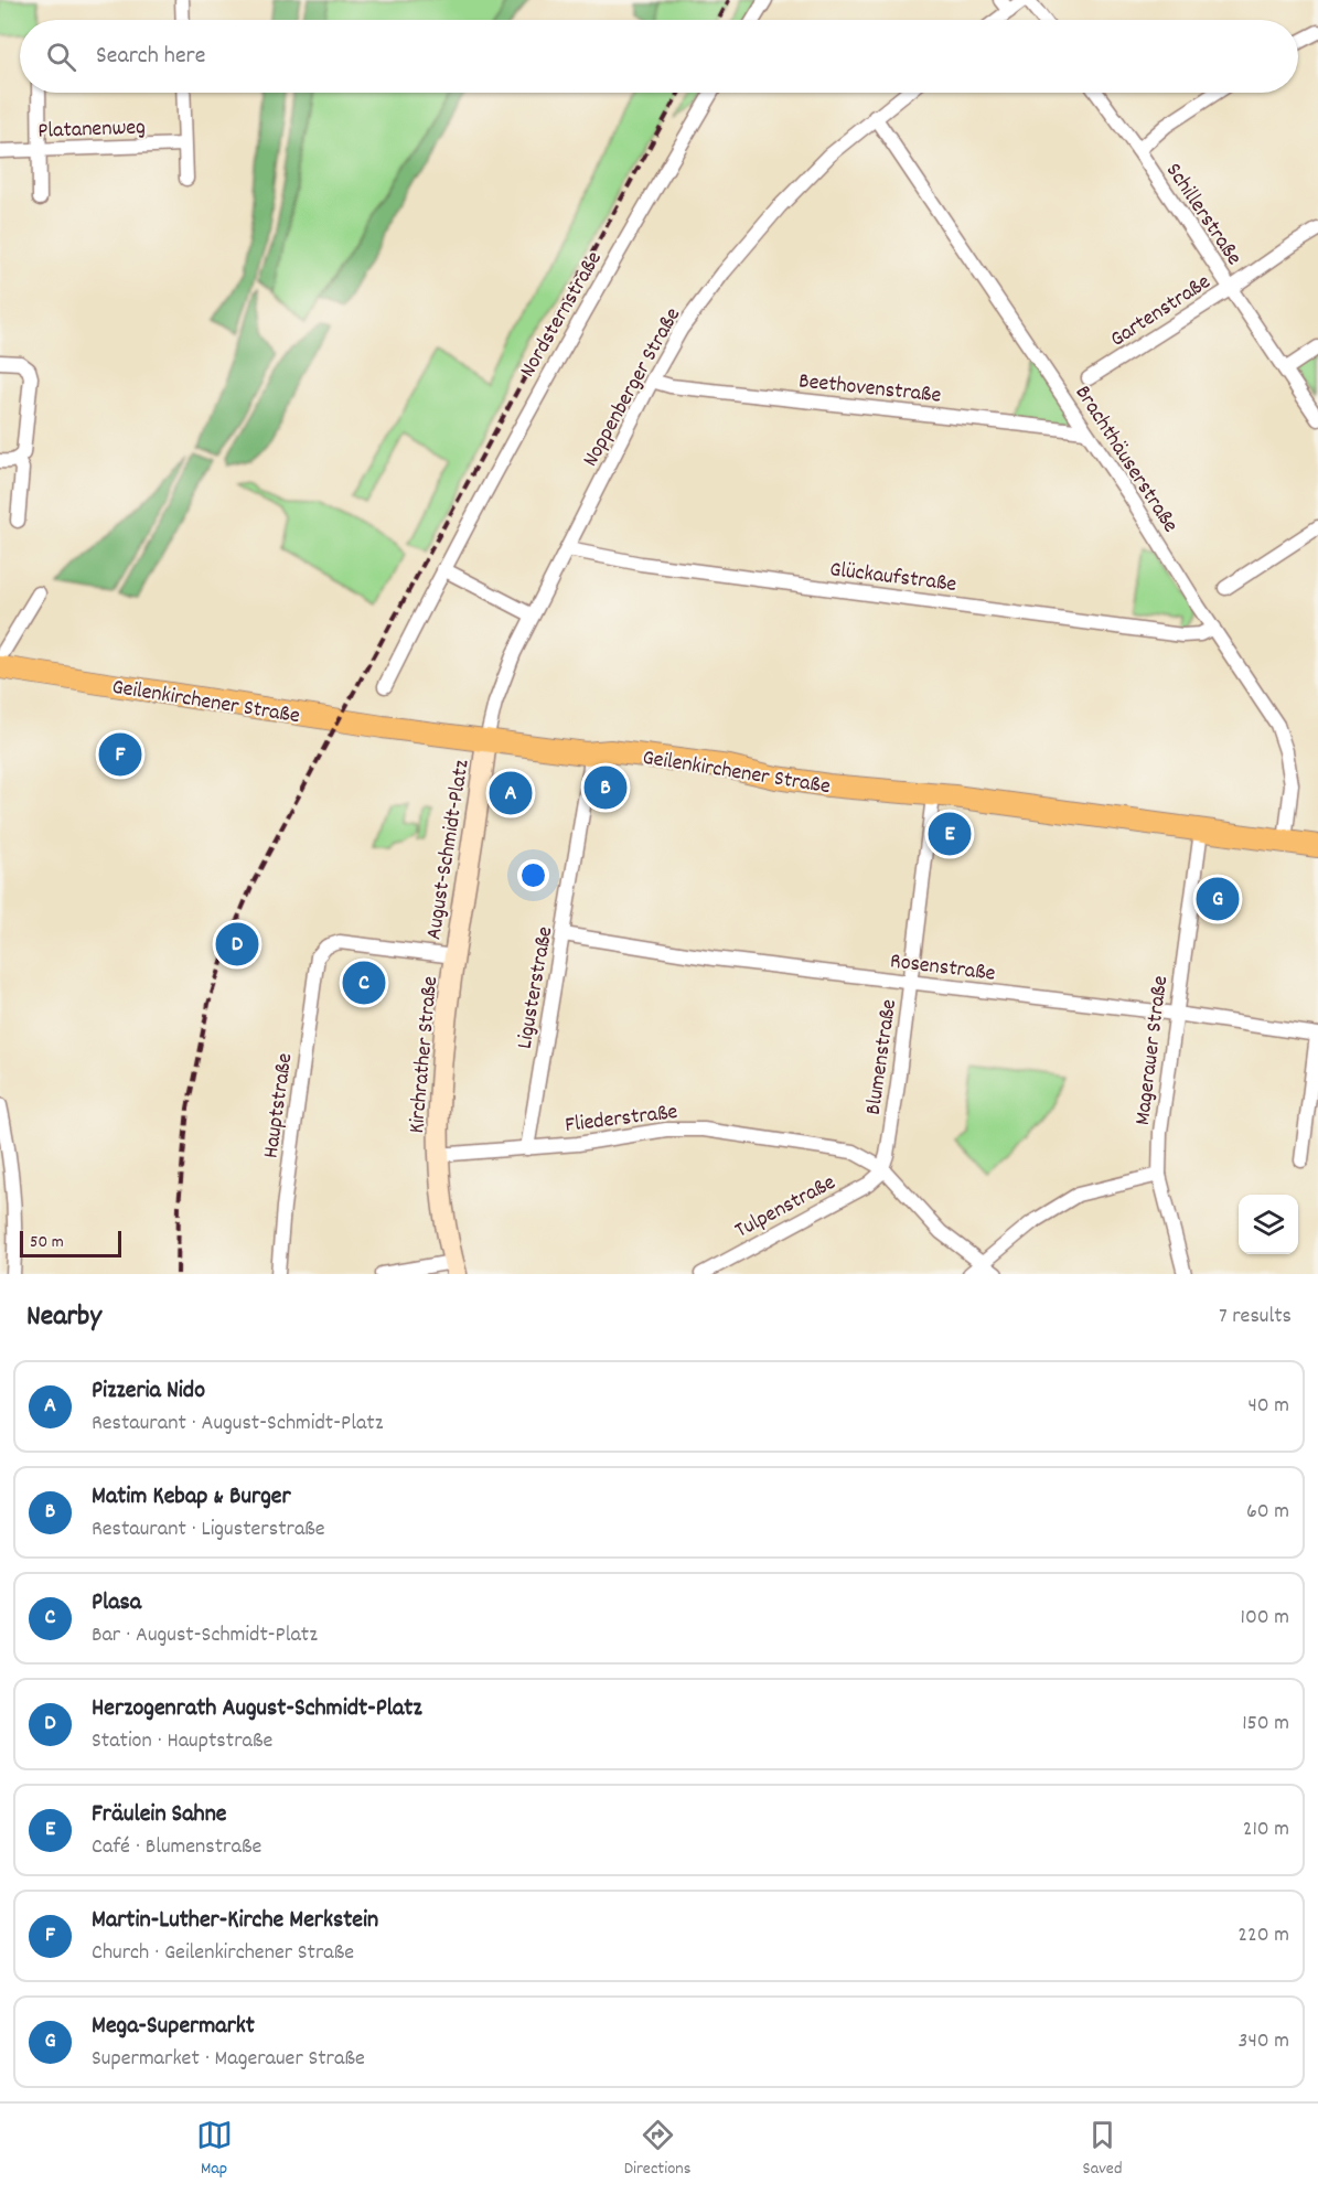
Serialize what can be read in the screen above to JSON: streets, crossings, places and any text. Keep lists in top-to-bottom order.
{
  "streets": {
    "main road": ["Geilenkirchener Straße", "August-Schmidt-Platz", "Kirchrather Straße"],
    "street": [
      "Platanenweg",
      "Schillerstraße",
      "Gartenstraße",
      "Nordsternstraße",
      "Noppenberger Straße",
      "Beethovenstraße",
      "Brachthäuserstraße",
      "Glückaufstraße",
      "Rosenstraße",
      "Ligusterstraße",
      "Magerauer Straße",
      "Blumenstraße",
      "Hauptstraße",
      "Fliederstraße",
      "Tulpenstraße"
    ]
  },
  "crossings": [
    ["Schillerstraße", "Gartenstraße"],
    ["Noppenberger Straße", "Beethovenstraße"],
    ["Noppenberger Straße", "Brachthäuserstraße"],
    ["Noppenberger Straße", "Glückaufstraße"],
    ["Noppenberger Straße", "Geilenkirchener Straße"],
    ["Noppenberger Straße", "August-Schmidt-Platz"],
    ["Beethovenstraße", "Brachthäuserstraße"],
    ["Brachthäuserstraße", "Glückaufstraße"],
    ["Brachthäuserstraße", "Geilenkirchener Straße"],
    ["Geilenkirchener Straße", "August-Schmidt-Platz"],
    ["Geilenkirchener Straße", "Ligusterstraße"],
    ["Geilenkirchener Straße", "Magerauer Straße"],
    ["Geilenkirchener Straße", "Blumenstraße"],
    ["August-Schmidt-Platz", "Kirchrather Straße"],
    ["August-Schmidt-Platz", "Hauptstraße"],
    ["Rosenstraße", "Ligusterstraße"],
    ["Rosenstraße", "Magerauer Straße"],
    ["Rosenstraße", "Blumenstraße"],
    ["Ligusterstraße", "Fliederstraße"],
    ["Kirchrather Straße", "Fliederstraße"],
    ["Blumenstraße", "Fliederstraße"],
    ["Blumenstraße", "Tulpenstraße"],
    ["Fliederstraße", "Tulpenstraße"]
  ],
  "scale_bar": "50 m",
  "page": {
    "search": "Search here",
    "pins": [
      "F",
      "B",
      "A",
      "E",
      "G",
      "D",
      "C"
    ],
    "scale": "50 m",
    "heading": ["Nearby", "7 results"],
    "list": [
      {
        "mark": "A",
        "name": "Pizzeria Nido",
        "note": "Restaurant · August-Schmidt-Platz",
        "value": "40 m"
      },
      {
        "mark": "B",
        "name": "Matim Kebap & Burger",
        "note": "Restaurant · Ligusterstraße",
        "value": "60 m"
      },
      {
        "mark": "C",
        "name": "Plasa",
        "note": "Bar · August-Schmidt-Platz",
        "value": "100 m"
      },
      {
        "mark": "D",
        "name": "Herzogenrath August-Schmidt-Platz",
        "note": "Station · Hauptstraße",
        "value": "150 m"
      },
      {
        "mark": "E",
        "name": "Fräulein Sahne",
        "note": "Café · Blumenstraße",
        "value": "210 m"
      },
      {
        "mark": "F",
        "name": "Martin-Luther-Kirche Merkstein",
        "note": "Church · Geilenkirchener Straße",
        "value": "220 m"
      },
      {
        "mark": "G",
        "name": "Mega-Supermarkt",
        "note": "Supermarket · Magerauer Straße",
        "value": "340 m"
      }
    ],
    "nav": ["Map", "Directions", "Saved"]
  }
}
